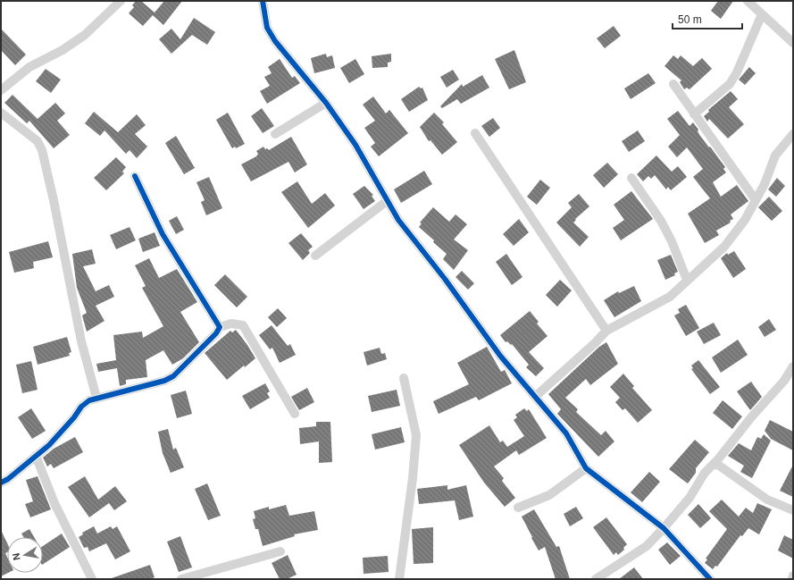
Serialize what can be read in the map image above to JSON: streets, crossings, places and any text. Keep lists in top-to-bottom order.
{
  "scale_bar": "50 m",
  "north": "left"
}
